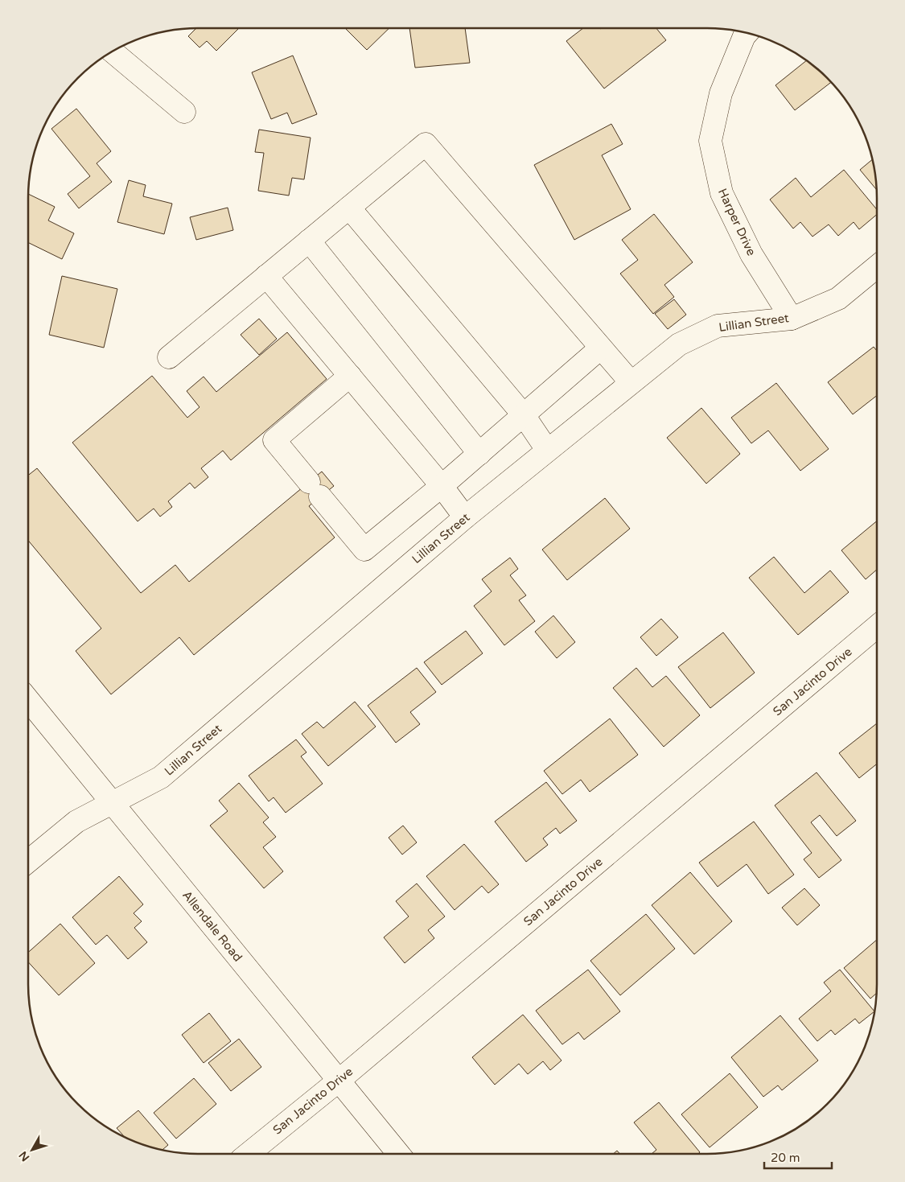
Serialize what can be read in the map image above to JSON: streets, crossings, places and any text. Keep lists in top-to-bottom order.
{
  "streets": {
    "street": [
      "Harper Drive",
      "Lillian Street",
      "San Jacinto Drive",
      "Allendale Road"
    ]
  },
  "crossings": [
    ["Harper Drive", "Lillian Street"],
    ["Lillian Street", "Allendale Road"],
    ["San Jacinto Drive", "Allendale Road"]
  ],
  "scale_bar": "20 m",
  "north": "bottom left"
}
